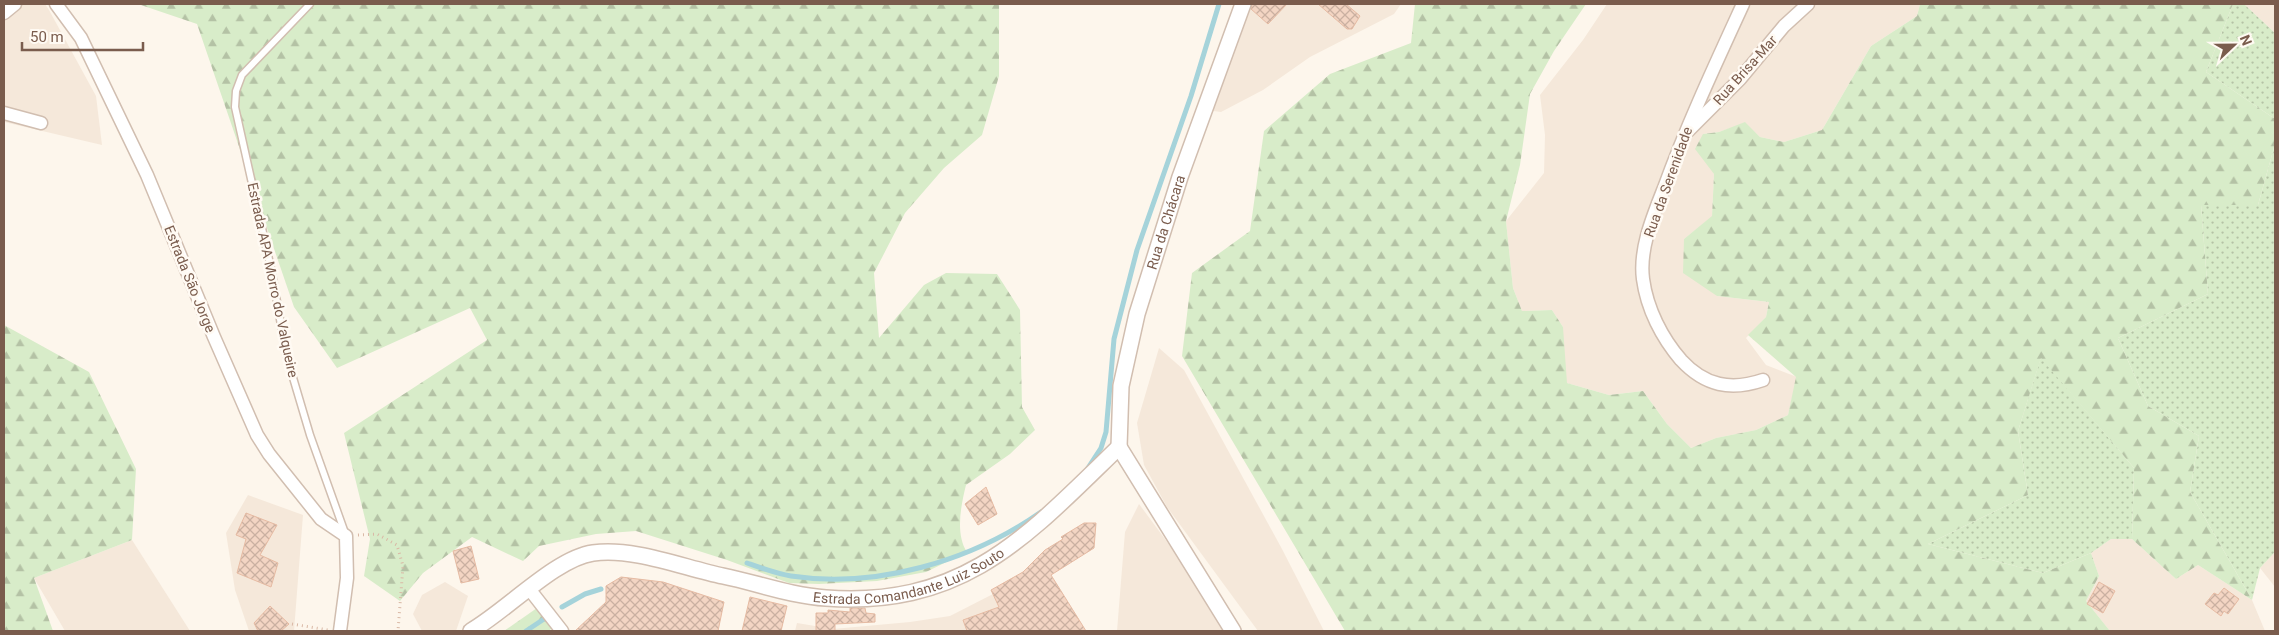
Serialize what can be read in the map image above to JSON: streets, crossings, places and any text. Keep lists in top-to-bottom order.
{
  "streets": {
    "street": [
      "Rua Brisa-Mar",
      "Rua da Serenidade",
      "Rua da Chácara",
      "Estrada São Jorge",
      "Estrada APA Morro do Valqueire",
      "Estrada Comandante Luiz Souto"
    ]
  },
  "crossings": [
    ["Rua Brisa-Mar", "Rua da Serenidade"],
    ["Rua da Chácara", "Estrada Comandante Luiz Souto"],
    ["Estrada São Jorge", "Estrada APA Morro do Valqueire"]
  ],
  "scale_bar": "50 m",
  "north": "right"
}
